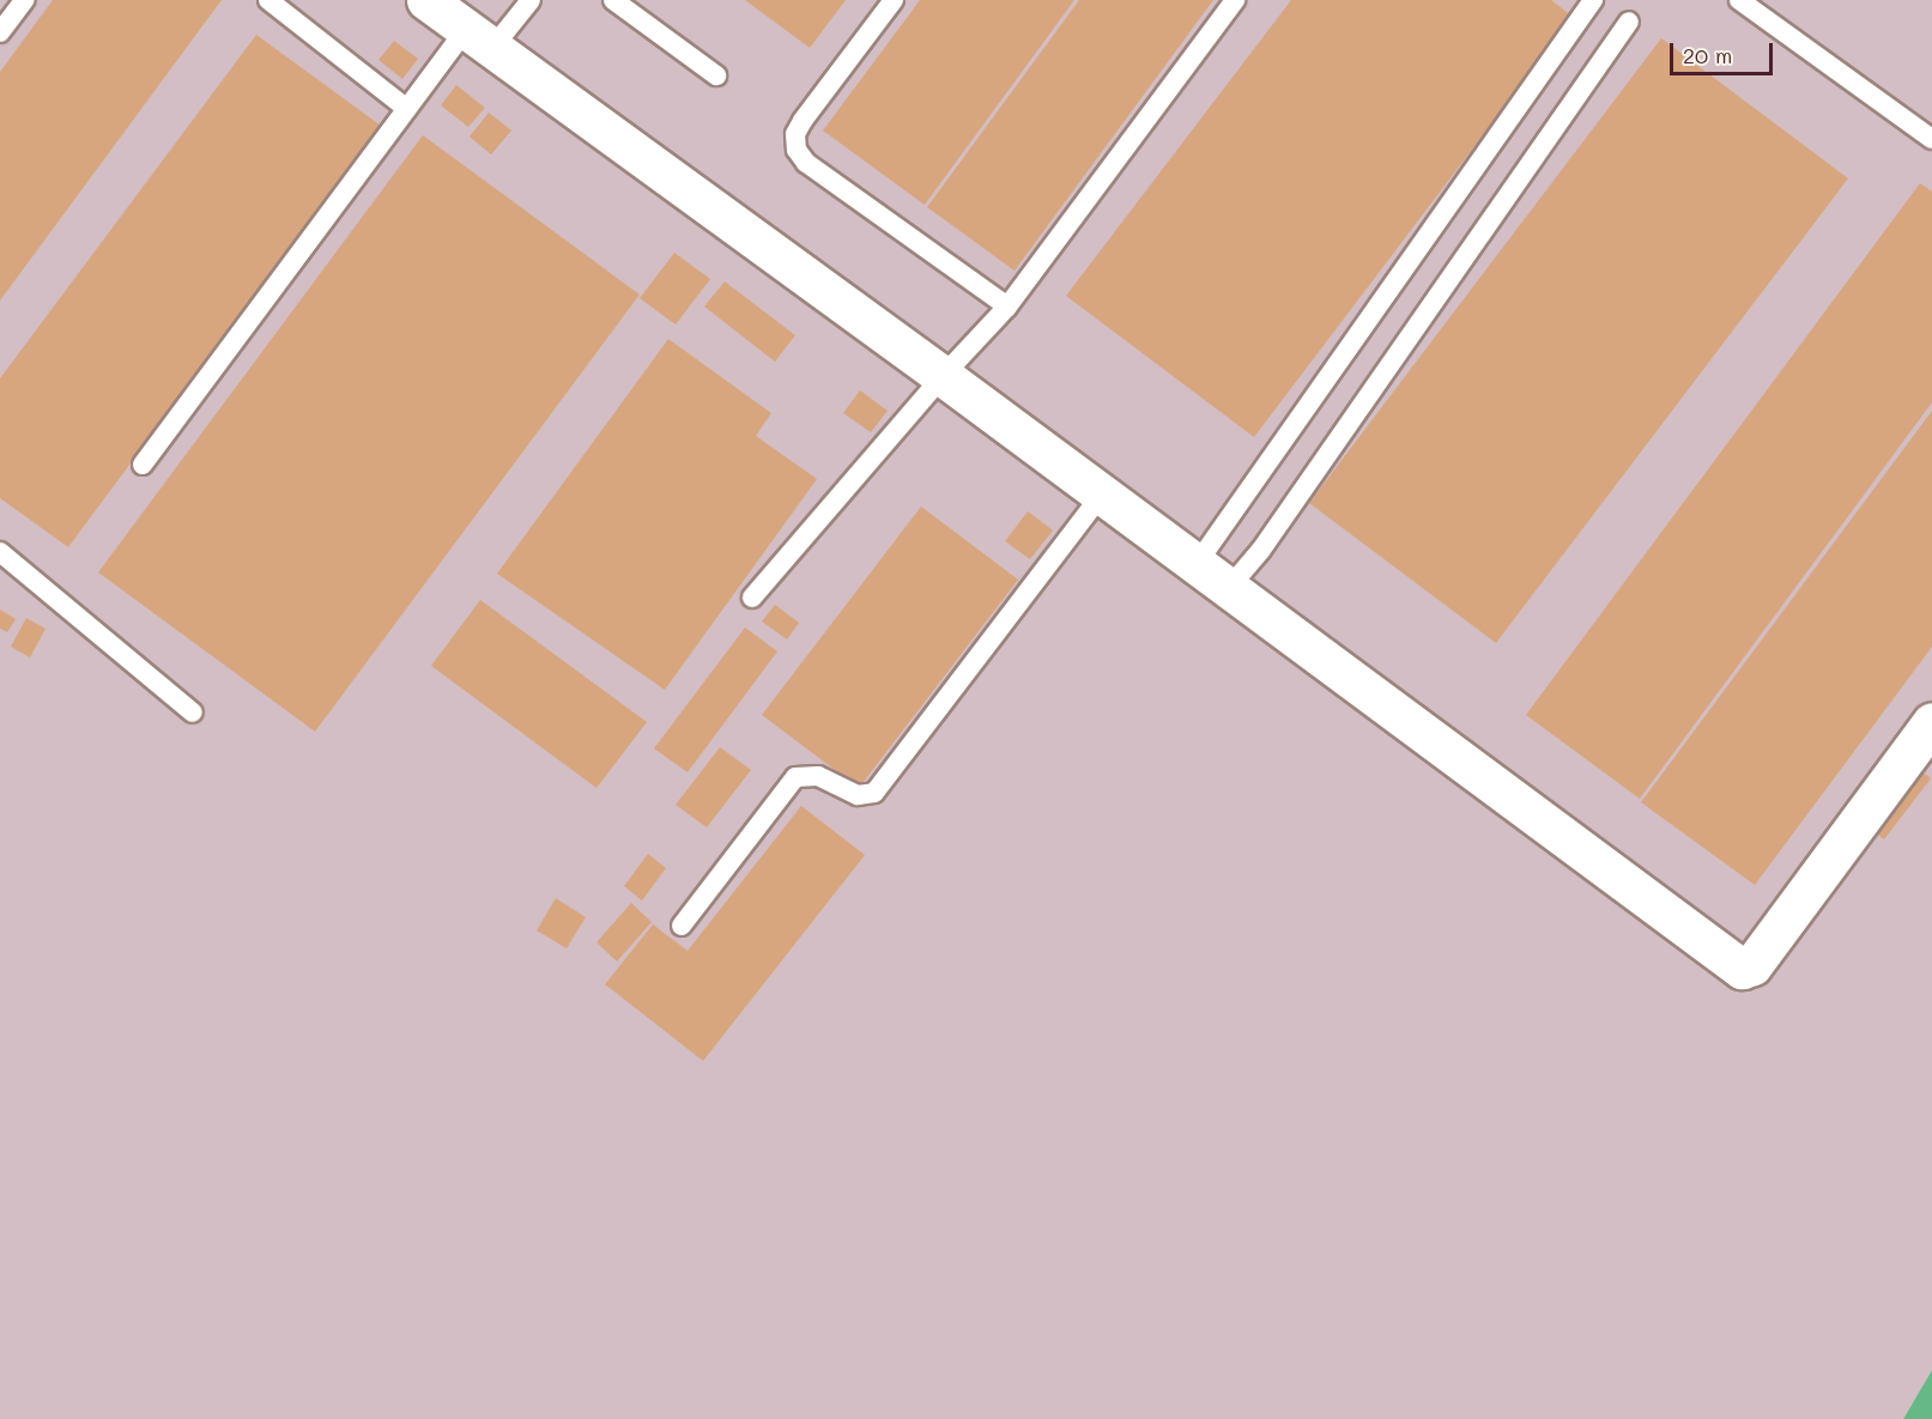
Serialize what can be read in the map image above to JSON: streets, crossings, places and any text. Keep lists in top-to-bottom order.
{
  "scale_bar": "20 m"
}
